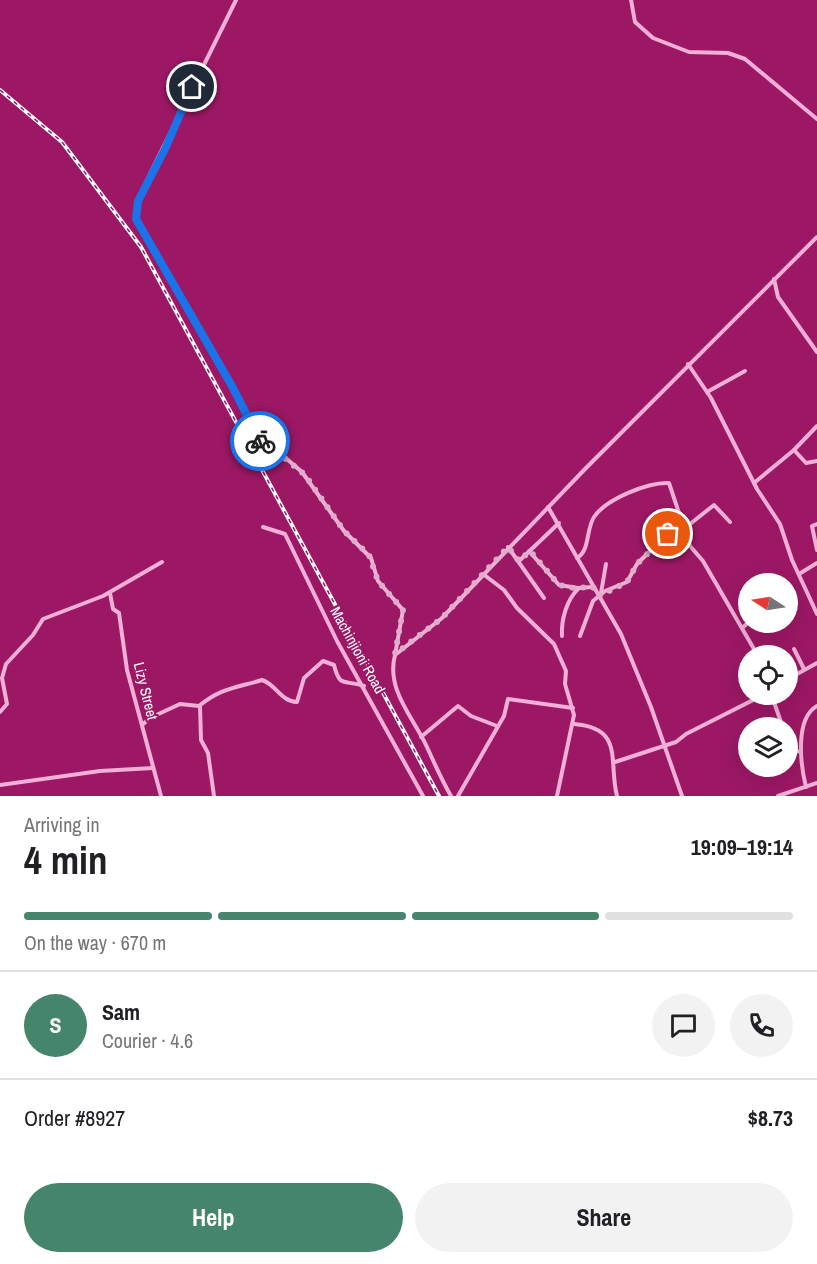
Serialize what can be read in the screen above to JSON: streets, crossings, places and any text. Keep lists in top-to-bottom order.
{
  "streets": {
    "street": ["Machinjioni Road", "Lizy Street"]
  },
  "north": "left",
  "page": {
    "heading": ["4 min", "Arriving in", "19:09–19:14"],
    "panel": [
      "Sam",
      "Courier · 4.6",
      "Order #8927",
      "$8.73"
    ],
    "bar": "On the way · 670 m",
    "round": "S",
    "buttons": ["Help", "Share"]
  }
}
